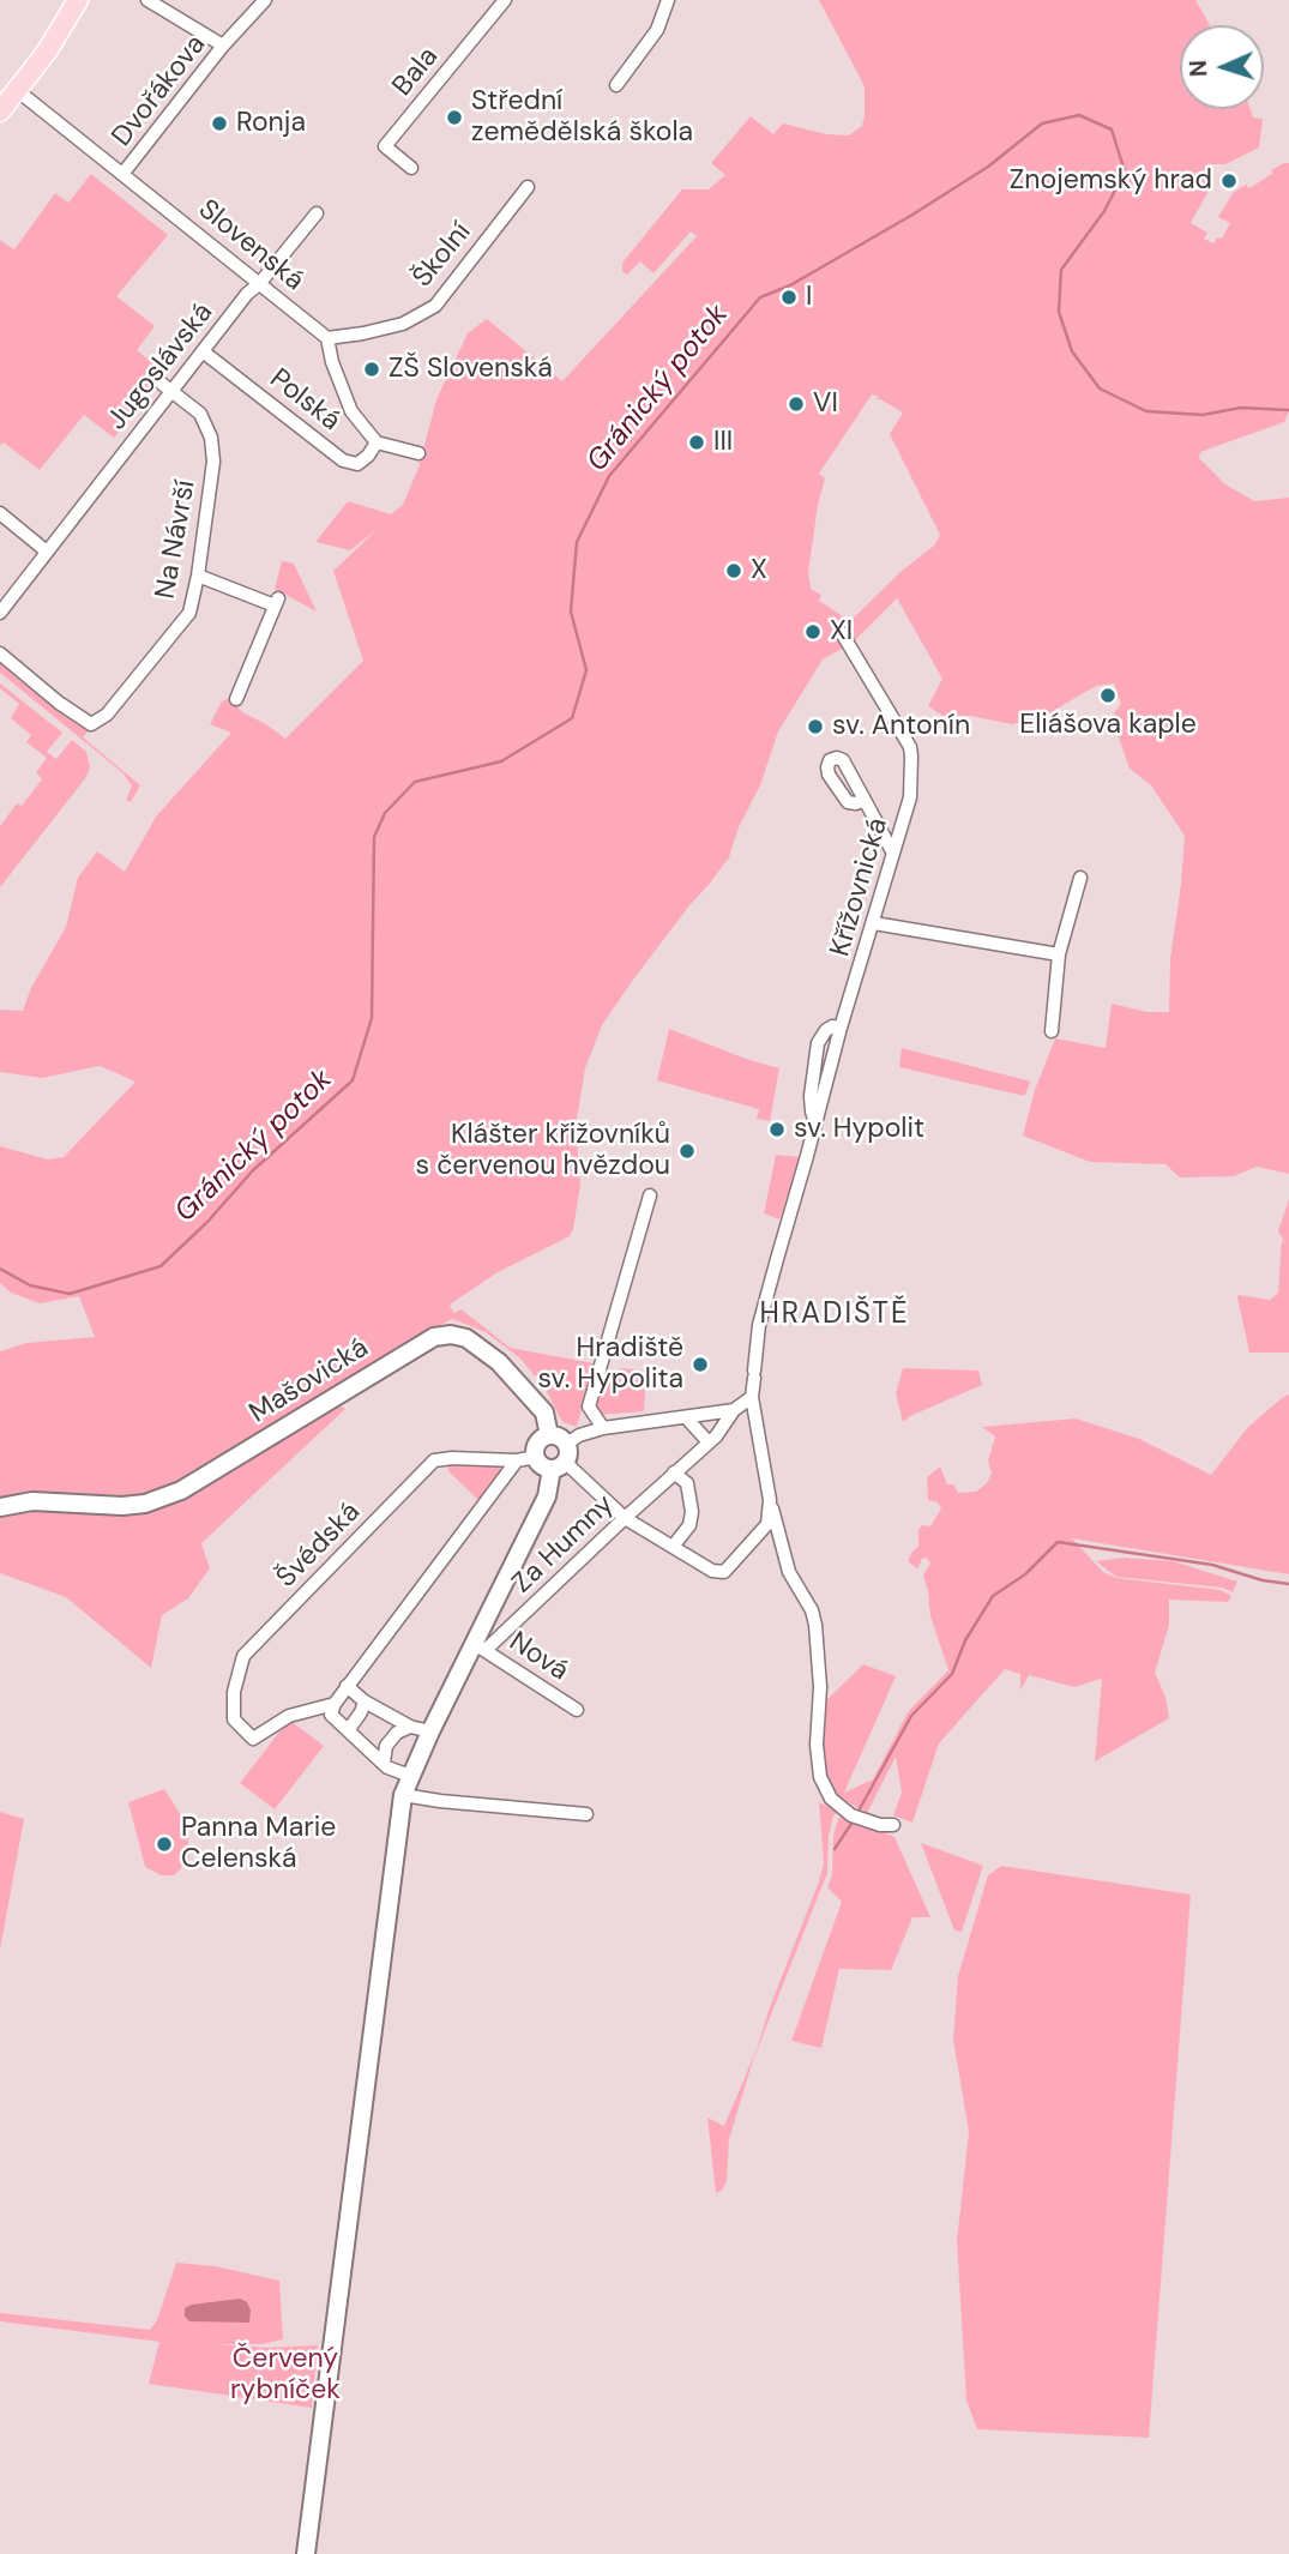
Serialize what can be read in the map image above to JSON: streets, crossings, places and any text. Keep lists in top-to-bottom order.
{
  "streets": {
    "street": [
      "Bala",
      "Dvořákova",
      "Slovenská",
      "Školní",
      "Jugoslávská",
      "Polská",
      "Na Návrší",
      "Křížovnická",
      "Mašovická",
      "Za Humny",
      "Švédská",
      "Nová"
    ]
  },
  "crossings": [
    ["Dvořákova", "Slovenská"],
    ["Slovenská", "Školní"],
    ["Slovenská", "Jugoslávská"],
    ["Jugoslávská", "Polská"],
    ["Jugoslávská", "Na Návrší"],
    ["Za Humny", "Nová"]
  ],
  "districts": ["HRADIŠTĚ"],
  "water": ["Gránický potok"],
  "parks": ["Červený rybníček"],
  "places": [
    "Střední zemědělská škola",
    "Ronja",
    "Znojemský hrad",
    "I",
    "ZŠ Slovenská",
    "VI",
    "III",
    "X",
    "XI",
    "Eliášova kaple",
    "sv. Antonín",
    "sv. Hypolit",
    "Klášter křižovníků s červenou hvězdou",
    "Hradiště sv. Hypolita",
    "Panna Marie Celenská"
  ],
  "north": "left"
}
